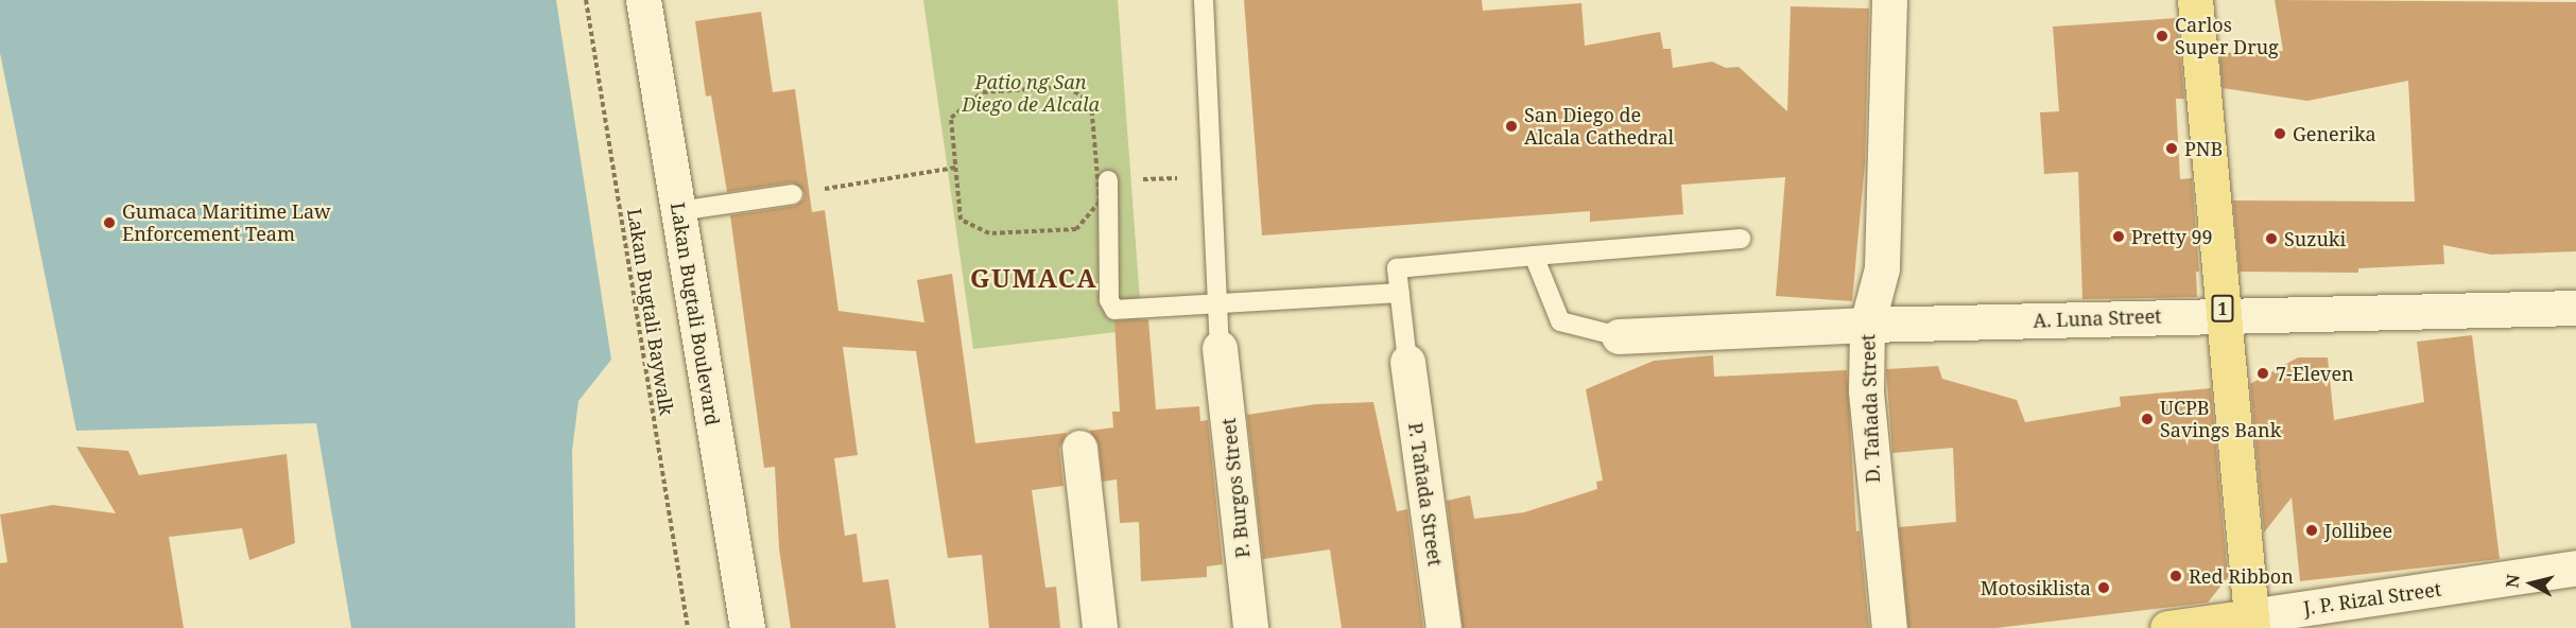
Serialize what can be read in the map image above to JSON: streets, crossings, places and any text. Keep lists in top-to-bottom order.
{
  "streets": {
    "main road": ["1", "J. P. Rizal Street"],
    "street": [
      "Lakan Bugtali Boulevard",
      "A. Luna Street",
      "D. Tañada Street",
      "P. Burgos Street",
      "P. Tañada Street"
    ],
    "path": ["Lakan Bugtali Baywalk"]
  },
  "crossings": [
    ["1", "A. Luna Street"],
    ["1", "J. P. Rizal Street"],
    ["A. Luna Street", "D. Tañada Street"]
  ],
  "districts": ["GUMACA"],
  "parks": ["Patio ng San Diego de Alcala"],
  "places": [
    "Carlos Super Drug",
    "San Diego de Alcala Cathedral",
    "Generika",
    "PNB",
    "Gumaca Maritime Law Enforcement Team",
    "Pretty 99",
    "Suzuki",
    "7-Eleven",
    "UCPB Savings Bank",
    "Jollibee",
    "Red Ribbon",
    "Motosiklista"
  ],
  "north": "left"
}
